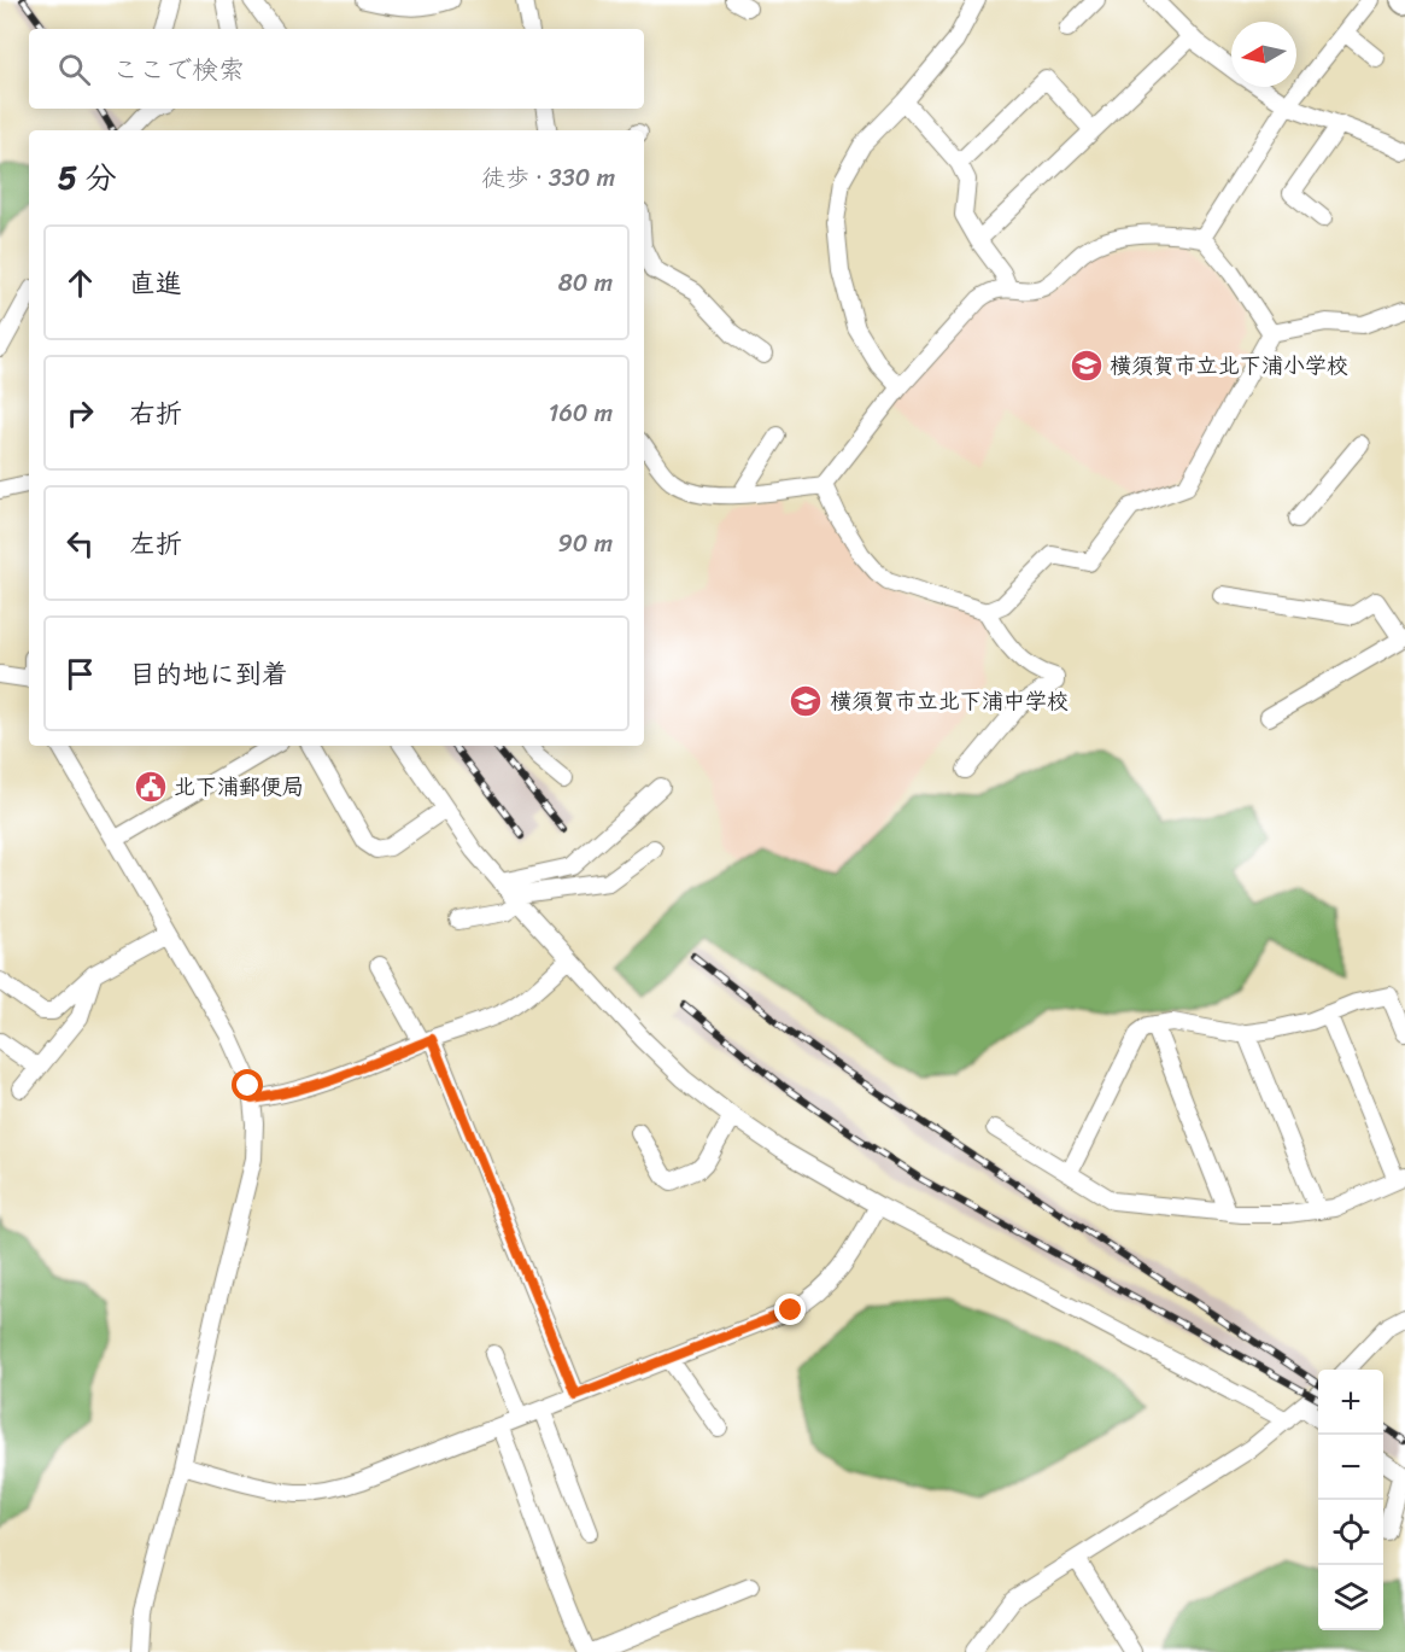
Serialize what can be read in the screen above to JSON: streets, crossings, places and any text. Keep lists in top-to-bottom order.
{
  "places": {
    "school or university": ["横須賀市立北下浦小学校", "横須賀市立北下浦中学校"],
    "public building": ["北下浦郵便局"]
  },
  "north": "left",
  "page": {
    "search": "ここで検索",
    "heading": ["5 分", "徒歩 · 330 m"],
    "list": [
      ["直進", "80 m"],
      ["右折", "160 m"],
      ["左折", "90 m"],
      "目的地に到着"
    ],
    "map_buttons": ["+", "−"]
  }
}
